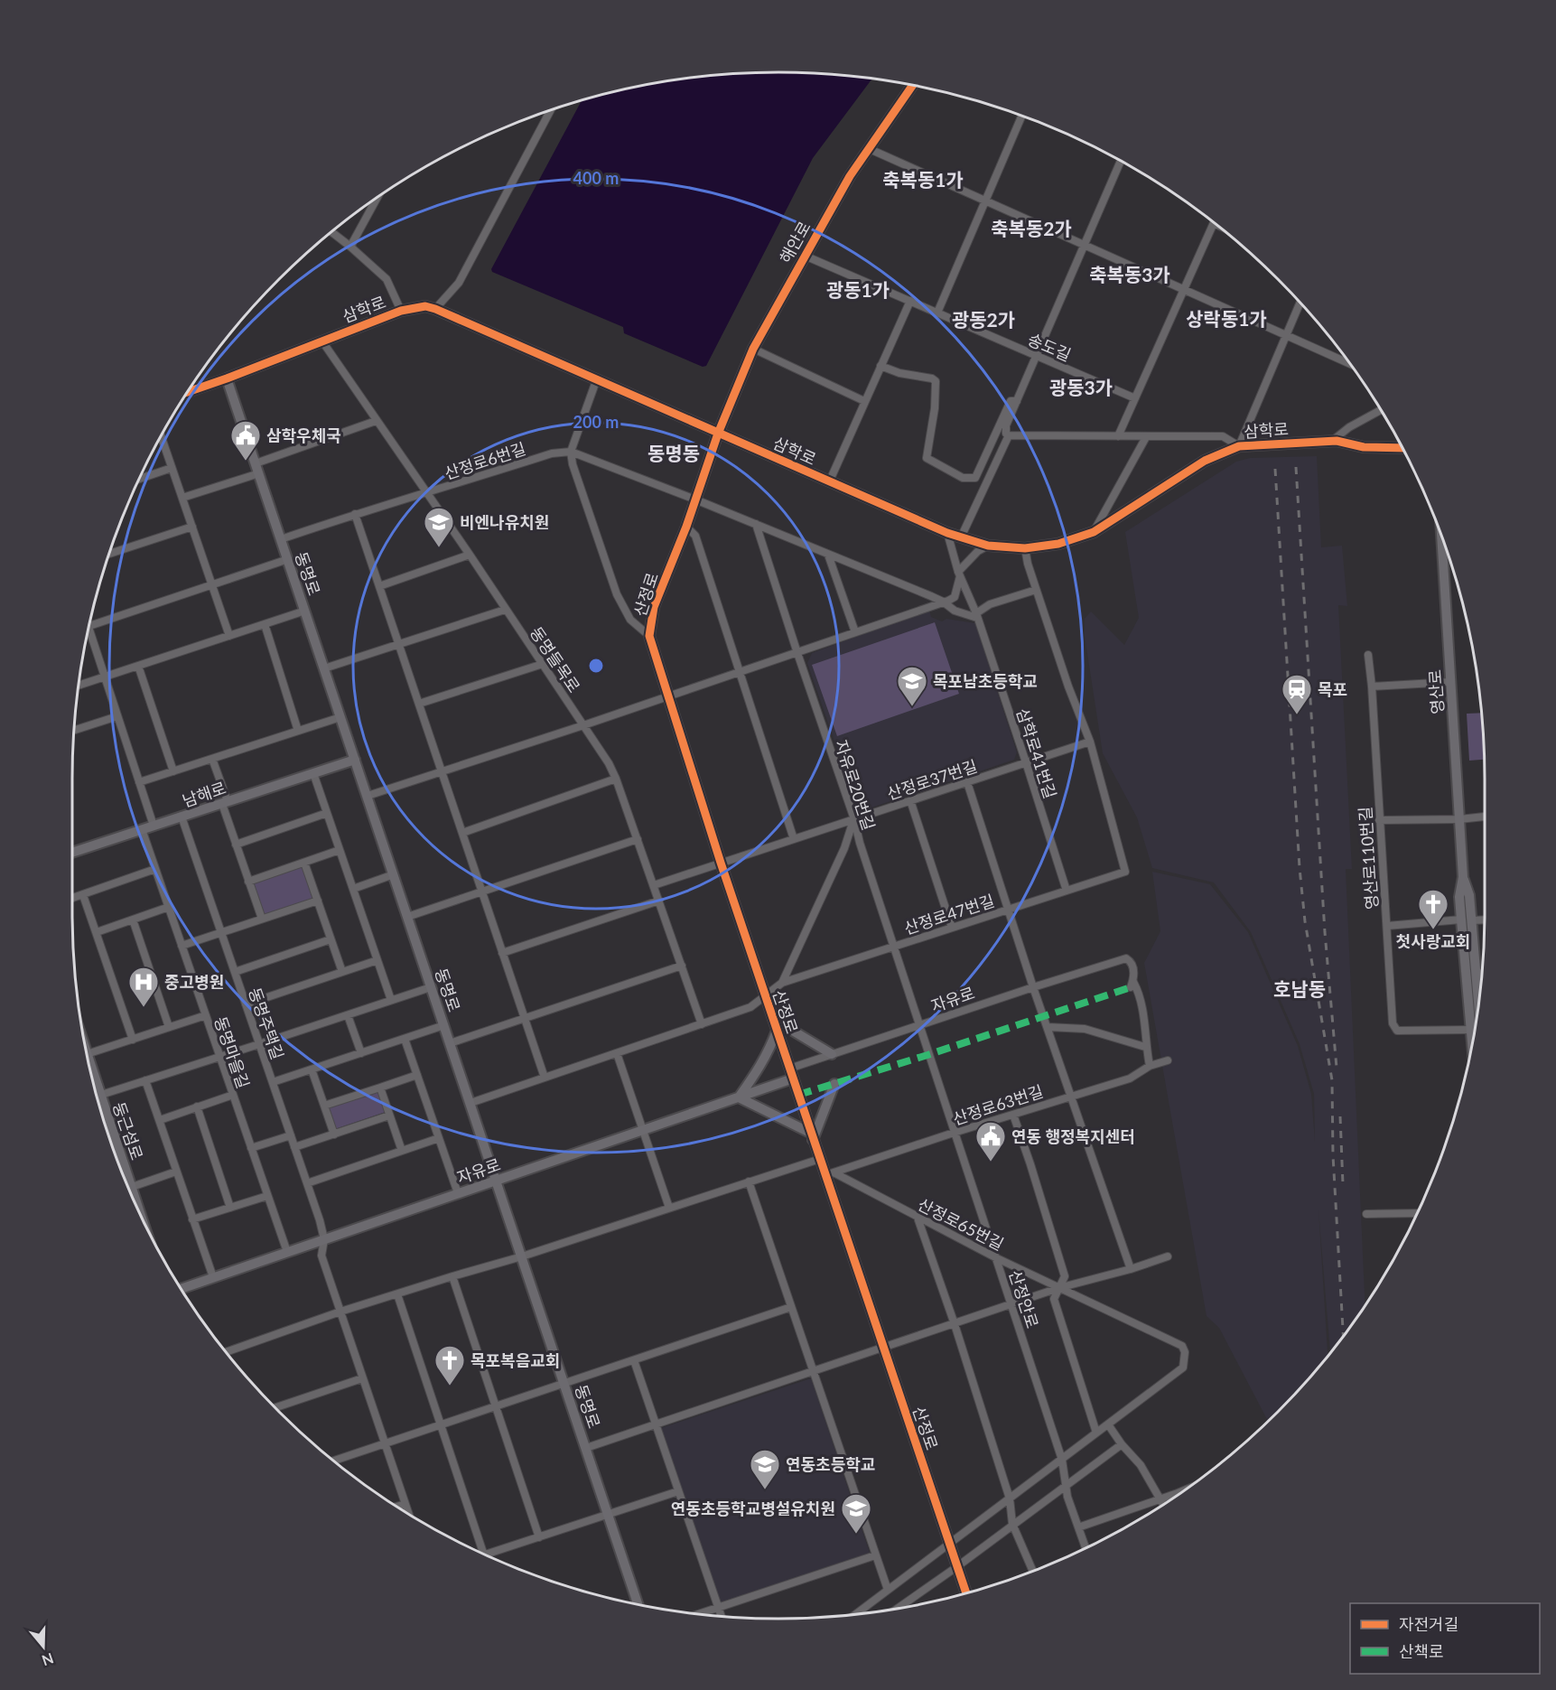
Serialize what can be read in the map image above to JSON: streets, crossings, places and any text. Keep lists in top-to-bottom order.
{
  "streets": {
    "street": [
      "해안로",
      "삼학로",
      "송도길",
      "산정로6번길",
      "동명로",
      "산정로",
      "동명들목로",
      "영산로",
      "삼학로41번길",
      "산정로37번길",
      "자유로20번길",
      "남해로",
      "영산로110번길",
      "산정로47번길",
      "자유로",
      "동명주택길",
      "동명마을길",
      "산정로63번길",
      "둥근섬로",
      "산정로65번길",
      "산정안로"
    ]
  },
  "crossings": [
    ["해안로", "삼학로"],
    ["해안로", "송도길"],
    ["해안로", "산정로"],
    ["삼학로", "동명로"],
    ["삼학로", "산정로"],
    ["삼학로", "동명들목로"],
    ["삼학로", "삼학로41번길"],
    ["산정로6번길", "동명로"],
    ["산정로6번길", "동명들목로"],
    ["동명로", "남해로"],
    ["동명로", "자유로"],
    ["산정로", "산정로37번길"],
    ["산정로", "자유로"],
    ["산정로", "산정로63번길"],
    ["산정로", "산정로65번길"],
    ["동명들목로", "산정로37번길"],
    ["삼학로41번길", "산정로37번길"],
    ["삼학로41번길", "산정로47번길"],
    ["산정로37번길", "자유로20번길"],
    ["산정로37번길", "산정로47번길"],
    ["자유로20번길", "산정로47번길"],
    ["자유로20번길", "자유로"],
    ["자유로20번길", "산정안로"],
    ["남해로", "동명주택길"],
    ["남해로", "동명마을길"],
    ["자유로", "동명주택길"],
    ["자유로", "동명마을길"],
    ["산정로63번길", "산정로65번길"],
    ["산정로63번길", "산정안로"],
    ["산정로65번길", "산정안로"]
  ],
  "districts": [
    "축복동1가",
    "축복동2가",
    "축복동3가",
    "광동1가",
    "상락동1가",
    "광동2가",
    "광동3가",
    "동명동",
    "호남동"
  ],
  "places": {
    "public building": ["삼학우체국", "연동 행정복지센터"],
    "school or university": [
      "비엔나유치원",
      "목포남초등학교",
      "연동초등학교",
      "연동초등학교병설유치원"
    ],
    "station": ["목포"],
    "church": ["첫사랑교회", "목포복음교회"],
    "hospital": ["중고병원"]
  },
  "legend": ["자전거길", "산책로"],
  "north": "bottom",
  "rings": ["400 m", "200 m"]
}
